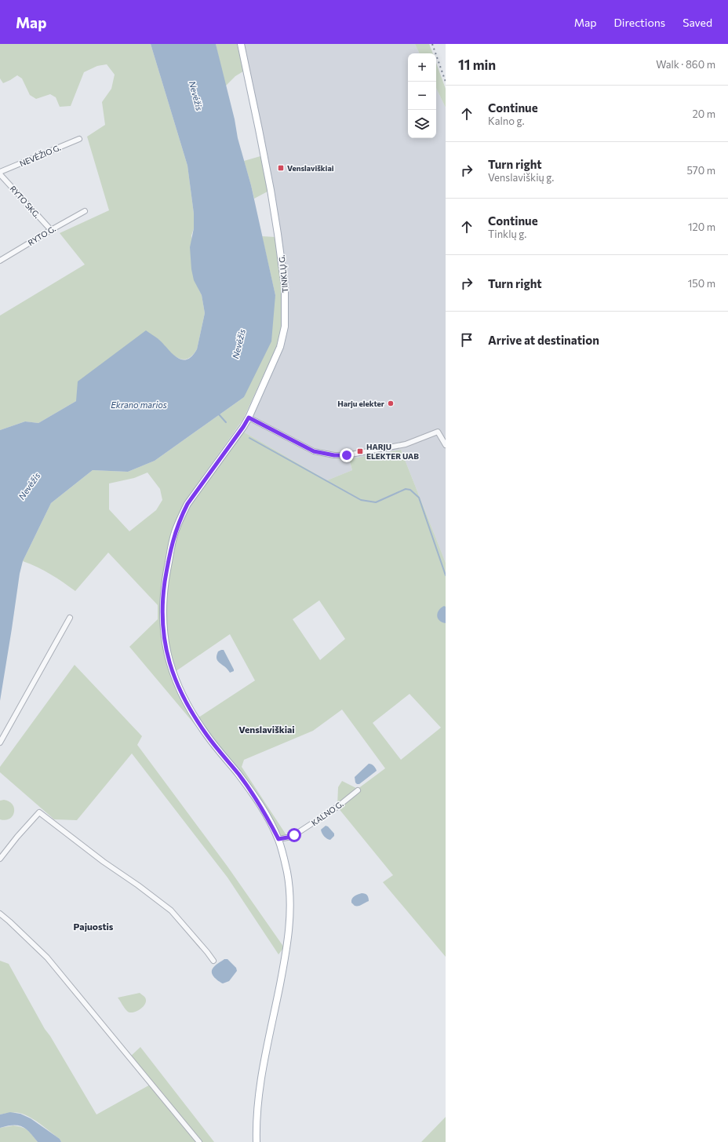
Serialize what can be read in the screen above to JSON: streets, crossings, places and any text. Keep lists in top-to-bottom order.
{
  "streets": {
    "main road": ["TINKLŲ G."],
    "street": [
      "NEVĖŽIO G.",
      "RYTO SKG.",
      "RYTO G.",
      "KALNO G."
    ]
  },
  "crossings": [
    ["NEVĖŽIO G.", "RYTO SKG."],
    ["RYTO SKG.", "RYTO G."],
    ["TINKLŲ G.", "KALNO G."]
  ],
  "districts": ["Venslaviškiai", "Pajuostis"],
  "water": ["Nevėžis", "Ekrano marios"],
  "places": {
    "transit": ["Venslaviškiai", "HARJU ELEKTER UAB"],
    "other": ["Harju elekter"]
  },
  "page": {
    "header": "Map",
    "nav": ["Map", "Directions", "Saved"],
    "heading": ["11 min", "Walk · 860 m"],
    "map_buttons": ["+", "−"],
    "list": [
      ["Continue", "Kalno g.", "20 m"],
      ["Turn right", "Venslaviškių g.", "570 m"],
      ["Continue", "Tinklų g.", "120 m"],
      ["Turn right", "150 m"],
      "Arrive at destination"
    ]
  }
}
